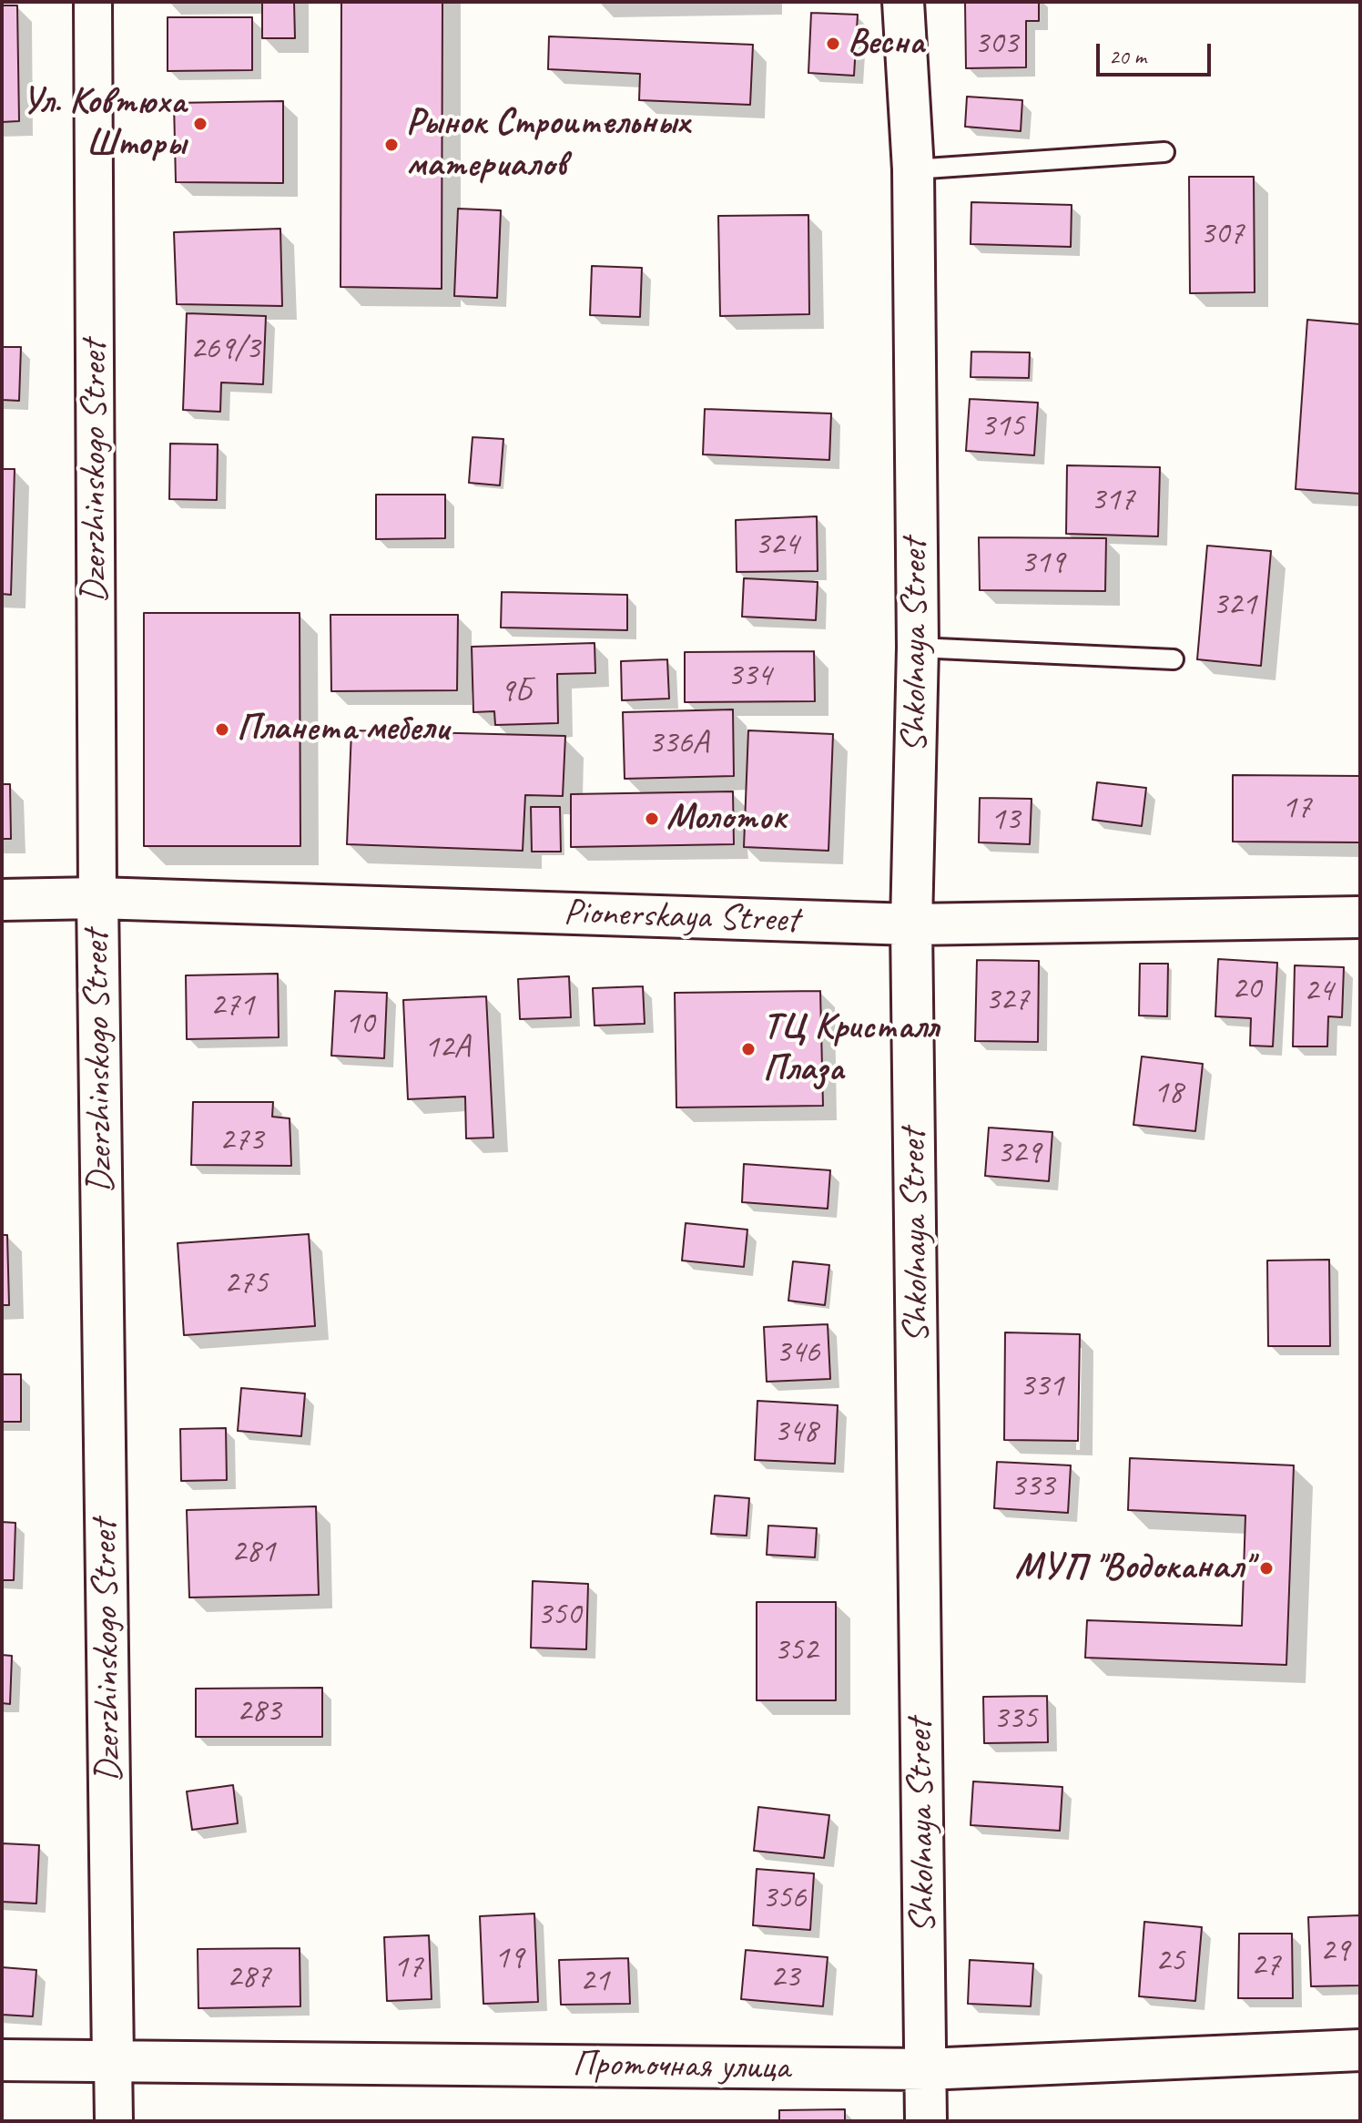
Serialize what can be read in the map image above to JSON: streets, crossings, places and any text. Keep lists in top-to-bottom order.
{
  "streets": {
    "street": [
      "Dzerzhinskogo Street",
      "Shkolnaya Street",
      "Pionerskaya Street",
      "Проточная улица"
    ]
  },
  "crossings": [
    ["Dzerzhinskogo Street", "Pionerskaya Street"],
    ["Dzerzhinskogo Street", "Проточная улица"],
    ["Shkolnaya Street", "Pionerskaya Street"],
    ["Shkolnaya Street", "Проточная улица"]
  ],
  "places": [
    "Весна",
    "Ул. Ковтюха Шторы",
    "Рынок Строительных материалов",
    "Планета мебели",
    "Молоток",
    "ТЦ Кристалл Плаза",
    "МУП \"Водоканал\""
  ],
  "house_numbers": [
    "303",
    "307",
    "269/3",
    "315",
    "317",
    "324",
    "319",
    "321",
    "334",
    "9Б",
    "336А",
    "17",
    "13",
    "20",
    "24",
    "327",
    "271",
    "10",
    "12А",
    "18",
    "273",
    "329",
    "275",
    "346",
    "331",
    "348",
    "333",
    "281",
    "350",
    "352",
    "283",
    "335",
    "356",
    "29",
    "19",
    "25",
    "27",
    "17",
    "287",
    "23",
    "21"
  ],
  "scale_bar": "20 m"
}
